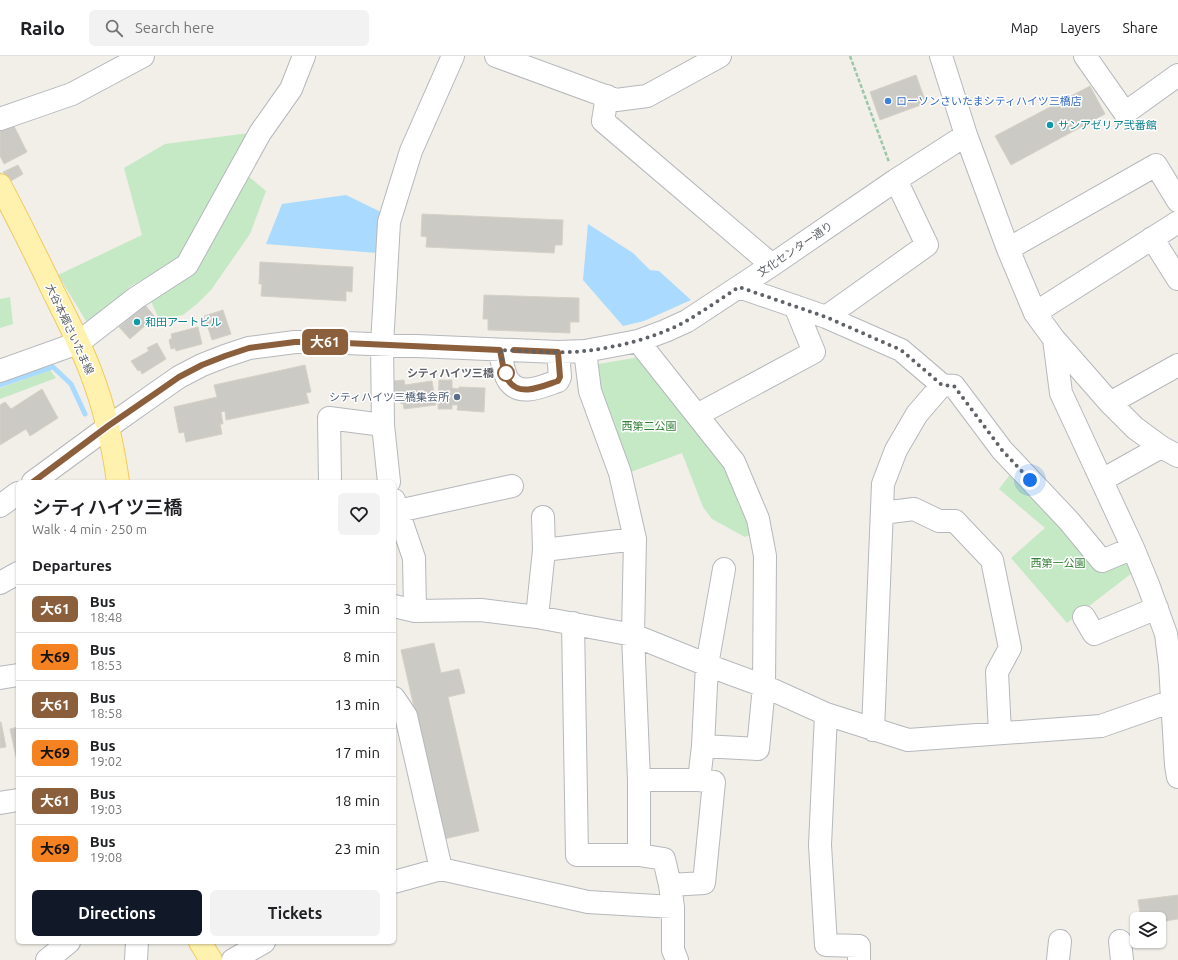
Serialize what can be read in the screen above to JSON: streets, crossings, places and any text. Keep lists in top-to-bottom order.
{
  "streets": {
    "main road": ["大谷本郷さいたま線"],
    "street": ["文化センター通り"]
  },
  "crossings": [
    ["文化センター通り", "大谷本郷さいたま線"]
  ],
  "parks": ["西第二公園", "西第一公園"],
  "places": [
    "ローソンさいたまシティハイツ三橋店",
    "サンアゼリア弐番館",
    "和田アートビル",
    "シティハイツ三橋",
    "シティハイツ三橋集会所"
  ],
  "lines": ["bus line 大61"],
  "page": {
    "header": "Railo",
    "search": "Search here",
    "nav": ["Map", "Layers", "Share"],
    "on_map": "大61",
    "heading": [
      ["シティハイツ三橋", "Walk · 4 min · 250 m"],
      "Departures"
    ],
    "list": [
      {
        "mark": "大61",
        "name": "Bus",
        "note": "18:48",
        "value": "3 min"
      },
      {
        "mark": "大69",
        "name": "Bus",
        "note": "18:53",
        "value": "8 min"
      },
      {
        "mark": "大61",
        "name": "Bus",
        "note": "18:58",
        "value": "13 min"
      },
      {
        "mark": "大69",
        "name": "Bus",
        "note": "19:02",
        "value": "17 min"
      },
      {
        "mark": "大61",
        "name": "Bus",
        "note": "19:03",
        "value": "18 min"
      },
      {
        "mark": "大69",
        "name": "Bus",
        "note": "19:08",
        "value": "23 min"
      }
    ],
    "buttons": ["Directions", "Tickets"]
  }
}
